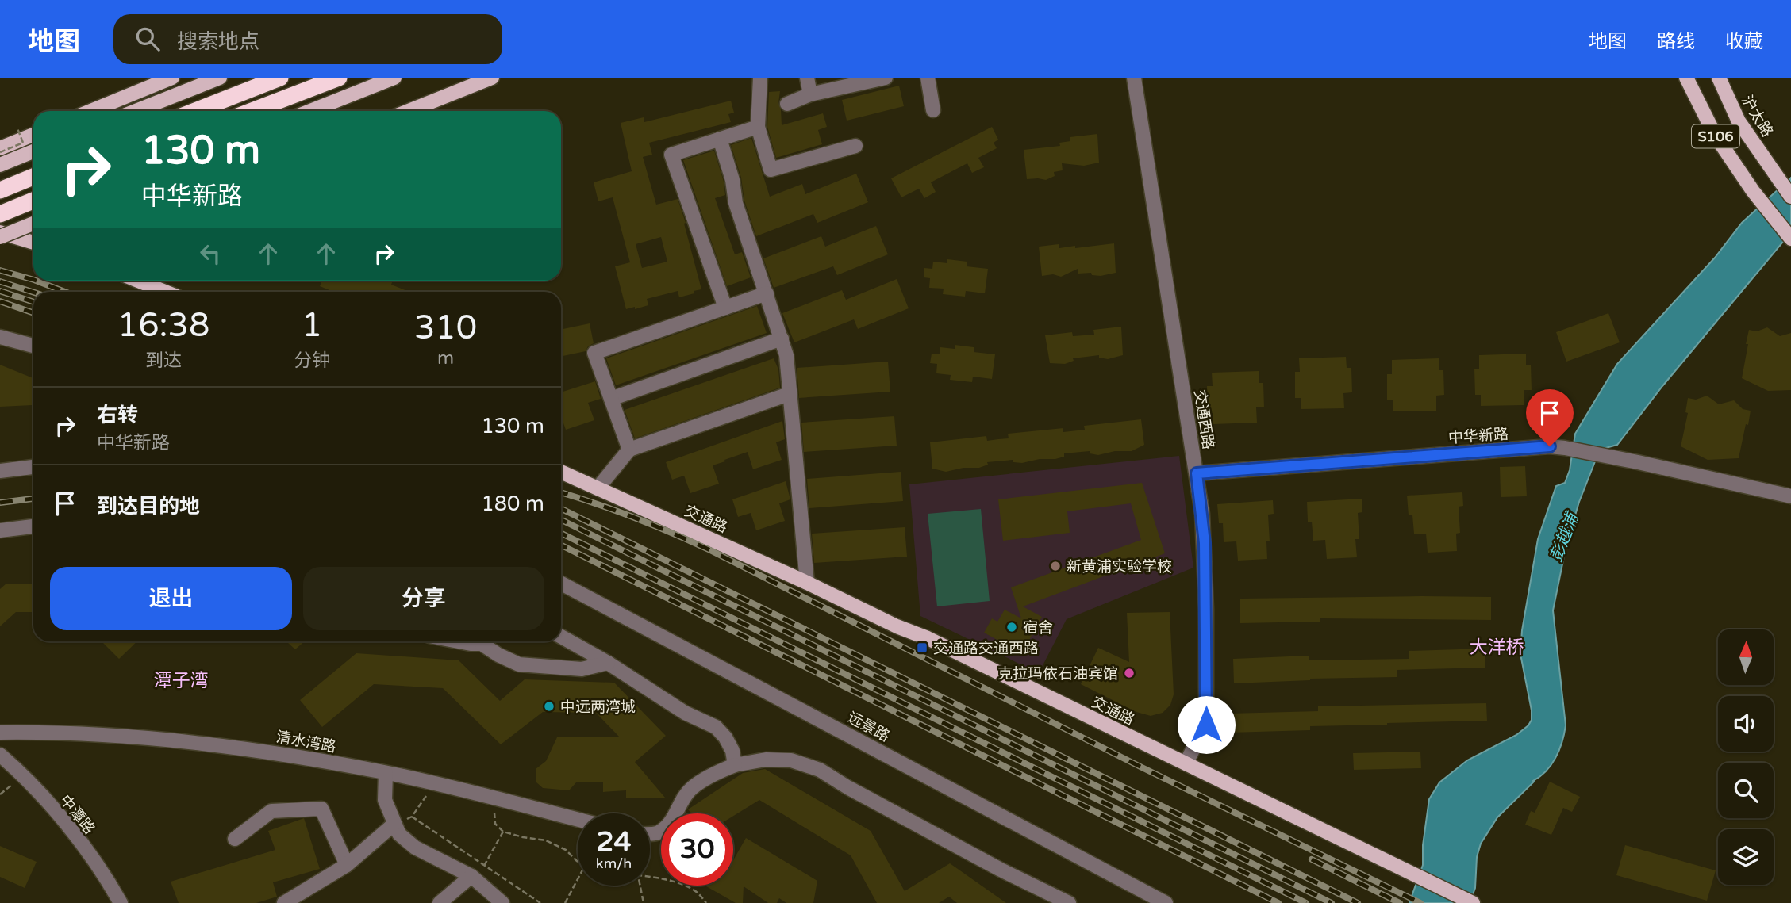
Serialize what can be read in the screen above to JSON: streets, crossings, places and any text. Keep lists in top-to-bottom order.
{
  "streets": {
    "main road": ["沪太路", "S106", "交通路"],
    "street": [
      "交通西路",
      "中华新路",
      "远景路",
      "清水湾路",
      "中潭路"
    ]
  },
  "crossings": [
    ["交通西路", "中华新路"],
    ["交通西路", "交通路"]
  ],
  "districts": ["大洋桥", "潭子湾"],
  "water": ["彭越浦"],
  "places": {
    "other": [
      "新黄浦实验学校",
      "宿舍",
      "克拉玛依石油宾馆",
      "中远两湾城"
    ],
    "transit": ["交通路交通西路"]
  },
  "north": "top",
  "page": {
    "header": "地图",
    "search": "搜索地点",
    "nav": ["地图", "路线", "收藏"],
    "turn": ["130 m", "中华新路"],
    "eta": [
      "16:38",
      "到达",
      "1",
      "分钟",
      "310",
      "m"
    ],
    "list": [
      {
        "name": "右转",
        "note": "中华新路",
        "value": "130 m"
      },
      {
        "name": "到达目的地",
        "value": "180 m"
      }
    ],
    "buttons": ["退出", "分享"],
    "speed": "24 km/h",
    "limit": "30"
  }
}
